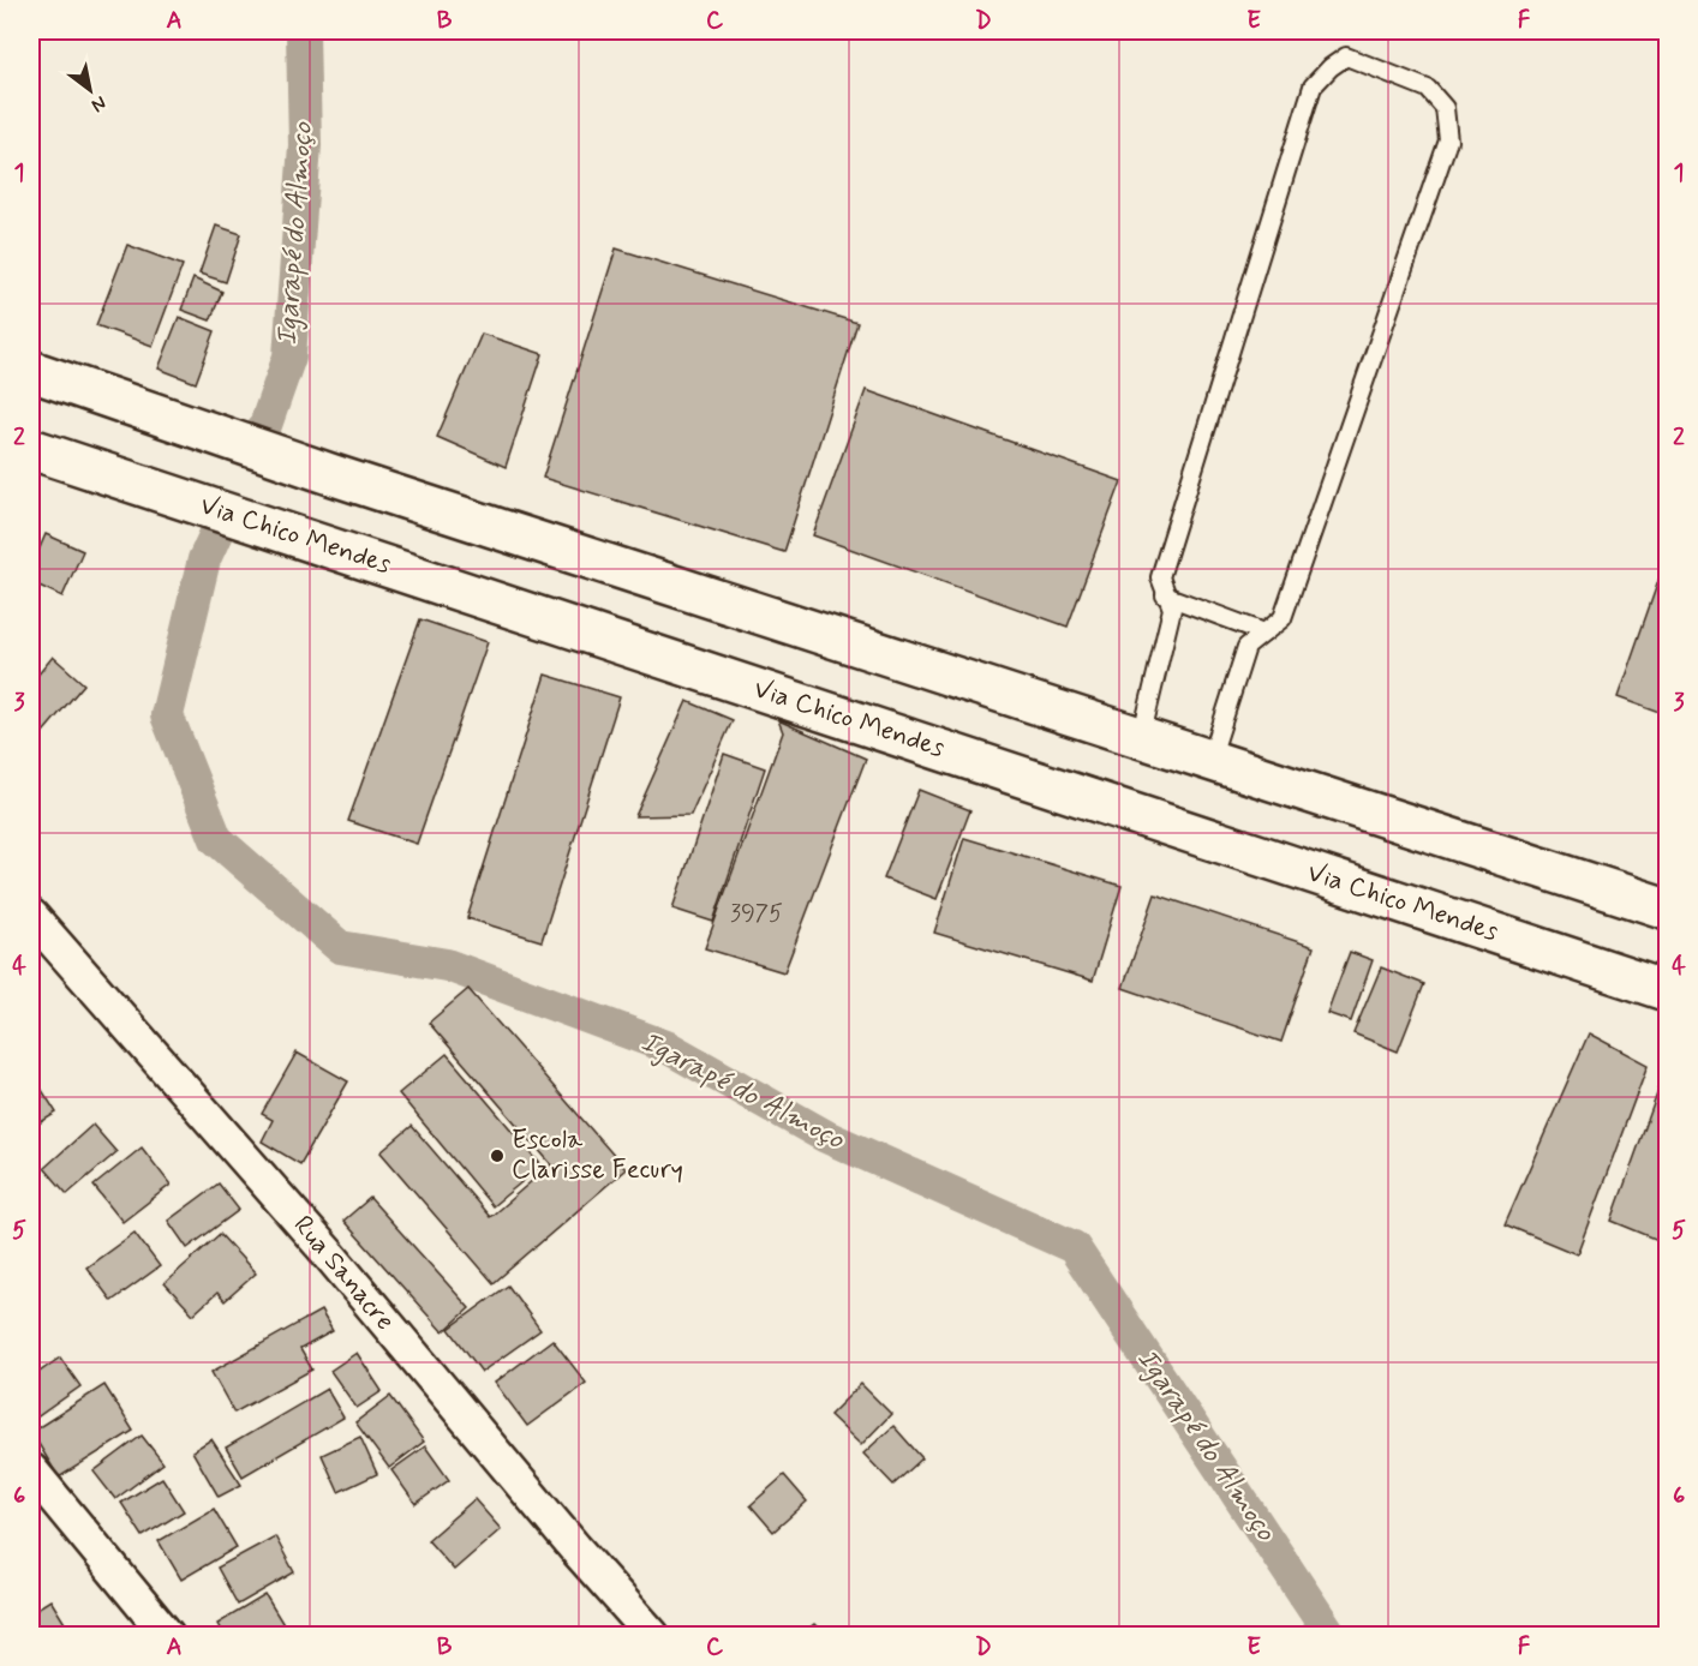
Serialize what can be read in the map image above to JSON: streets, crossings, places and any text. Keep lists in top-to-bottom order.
{
  "streets": {
    "main road": ["Via Chico Mendes"],
    "street": ["Rua Sanacre"]
  },
  "water": ["Igarapé do Almoço"],
  "places": ["Escola Clarisse Fecury"],
  "house_numbers": ["3975"],
  "north": "bottom right",
  "grid": {
    "columns": [
      "A",
      "B",
      "C",
      "D",
      "E",
      "F"
    ],
    "rows": [
      "1",
      "2",
      "3",
      "4",
      "5",
      "6"
    ]
  }
}
